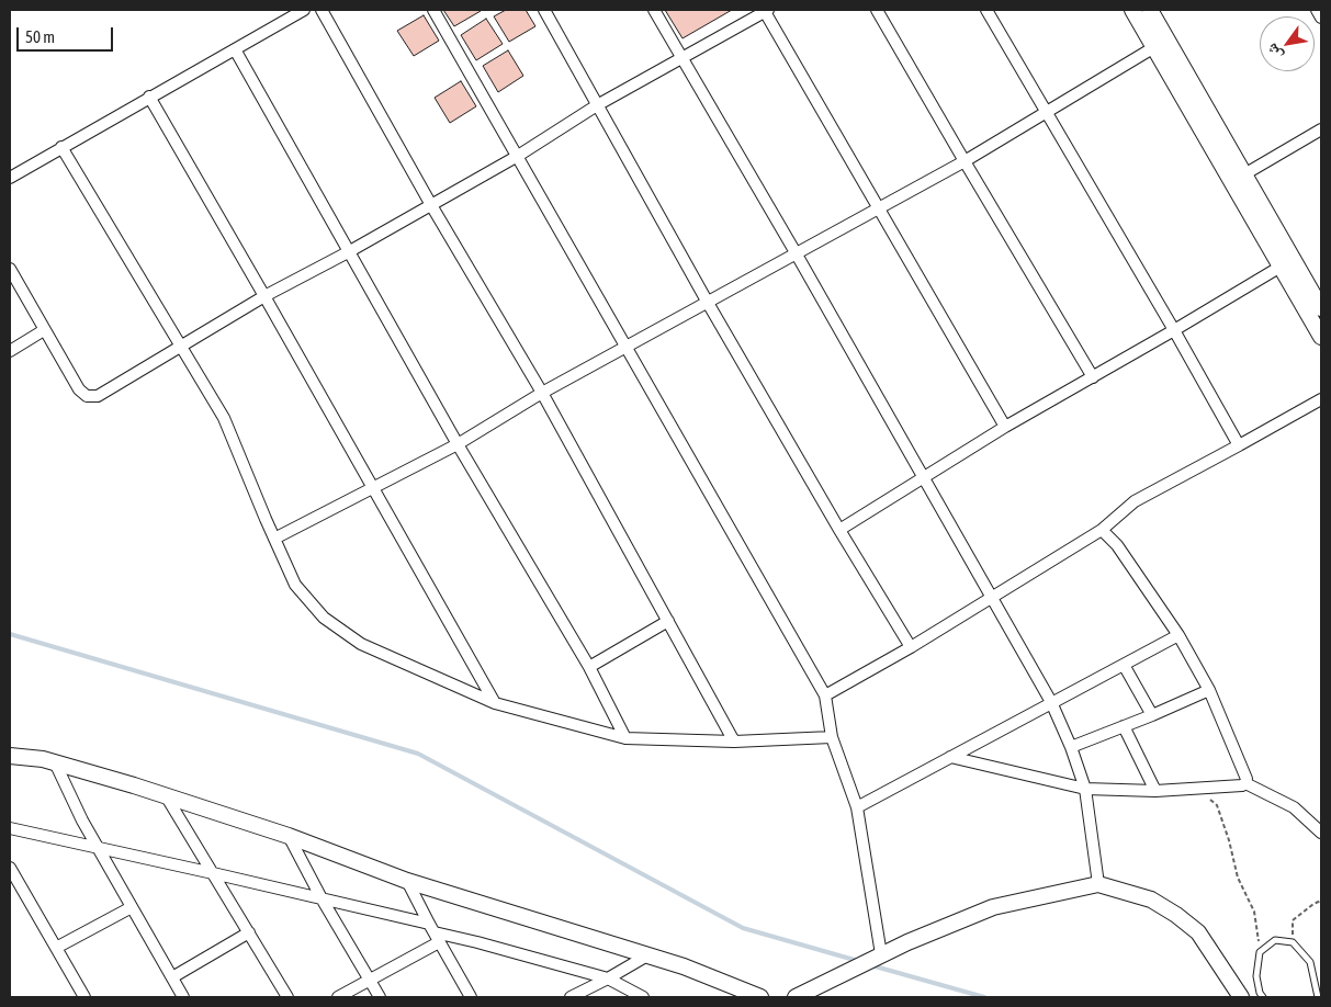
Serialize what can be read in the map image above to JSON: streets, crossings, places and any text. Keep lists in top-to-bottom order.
{
  "scale_bar": "50 m",
  "north": "bottom left"
}
